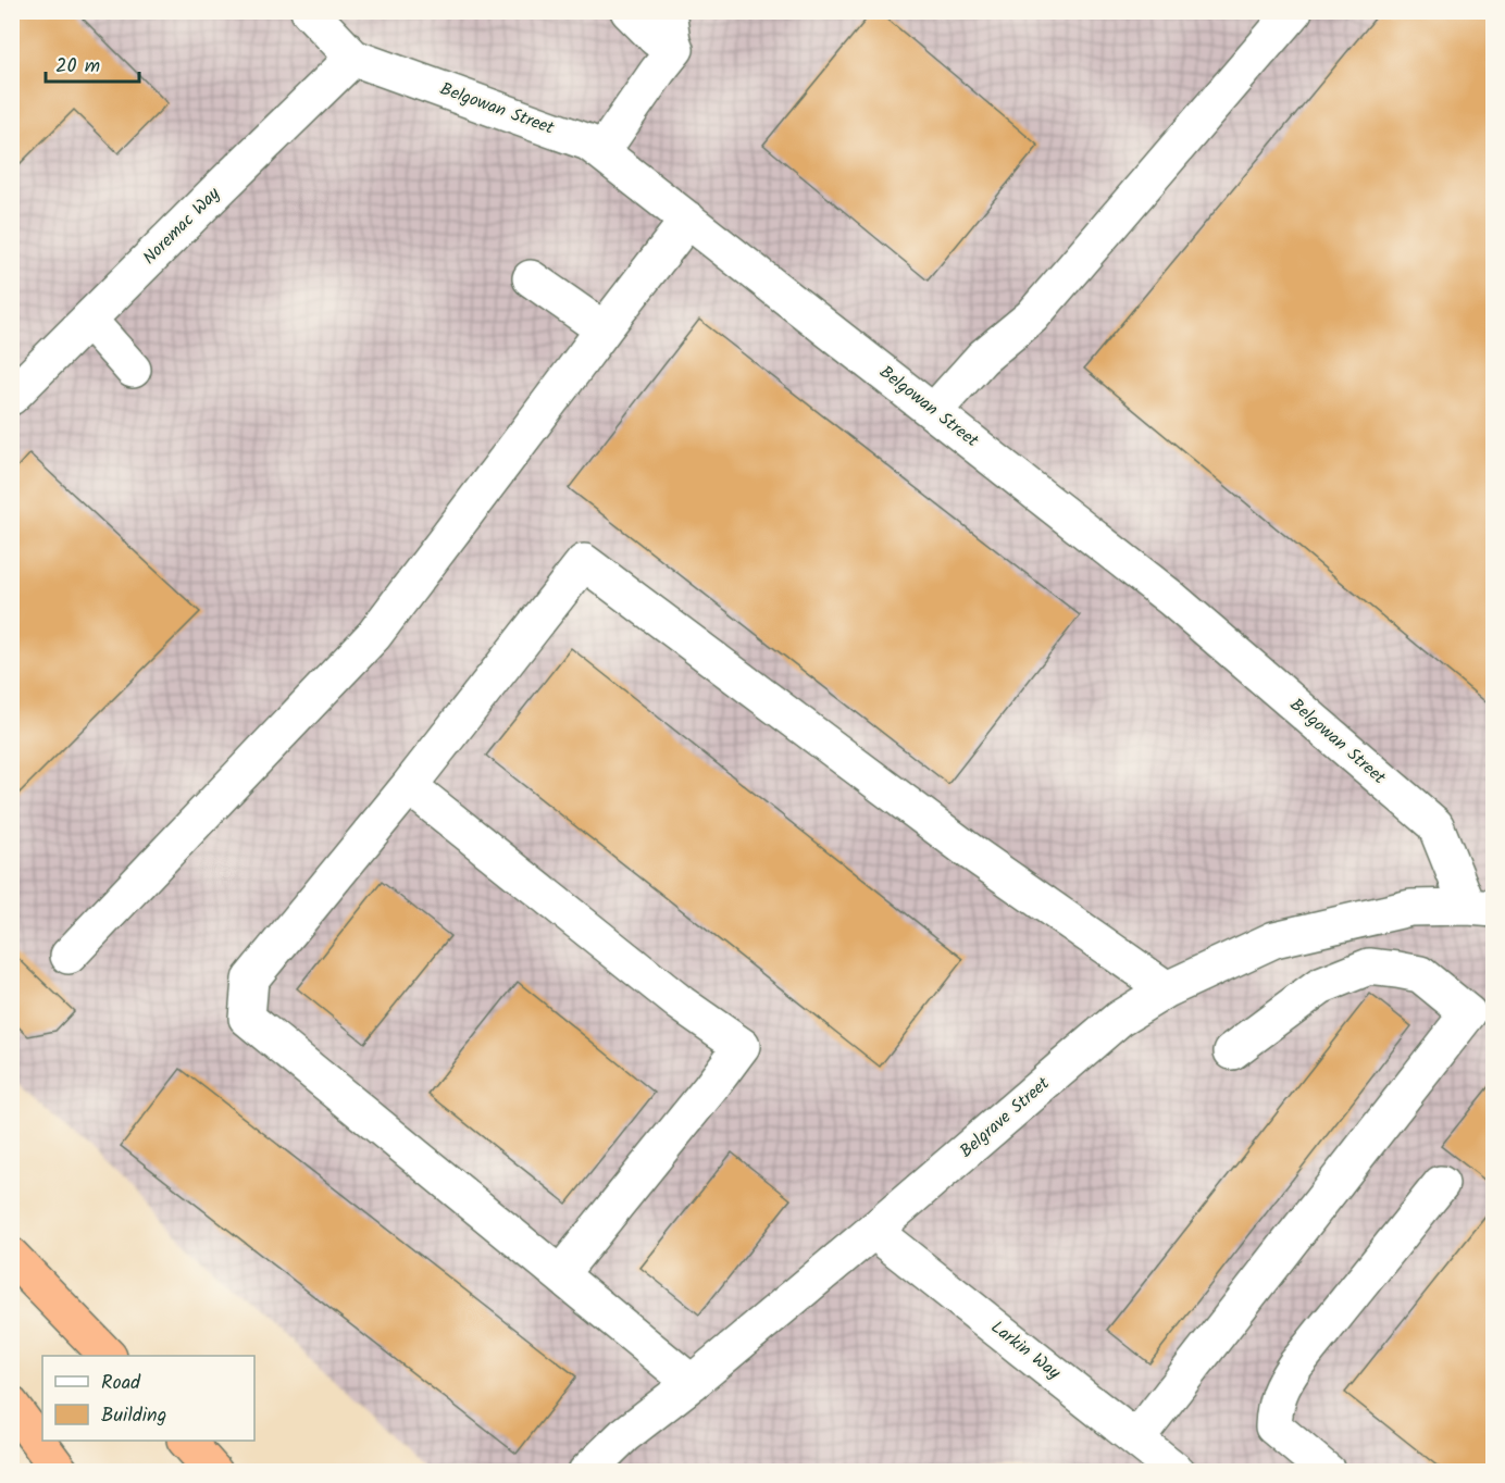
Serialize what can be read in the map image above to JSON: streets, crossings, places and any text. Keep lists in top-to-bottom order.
{
  "streets": {
    "street": [
      "Belgowan Street",
      "Noremac Way",
      "Belgrave Street",
      "Larkin Way"
    ]
  },
  "crossings": [
    ["Belgowan Street", "Noremac Way"],
    ["Belgowan Street", "Belgrave Street"],
    ["Belgrave Street", "Larkin Way"]
  ],
  "legend": ["Road", "Building"],
  "scale_bar": "20 m"
}
